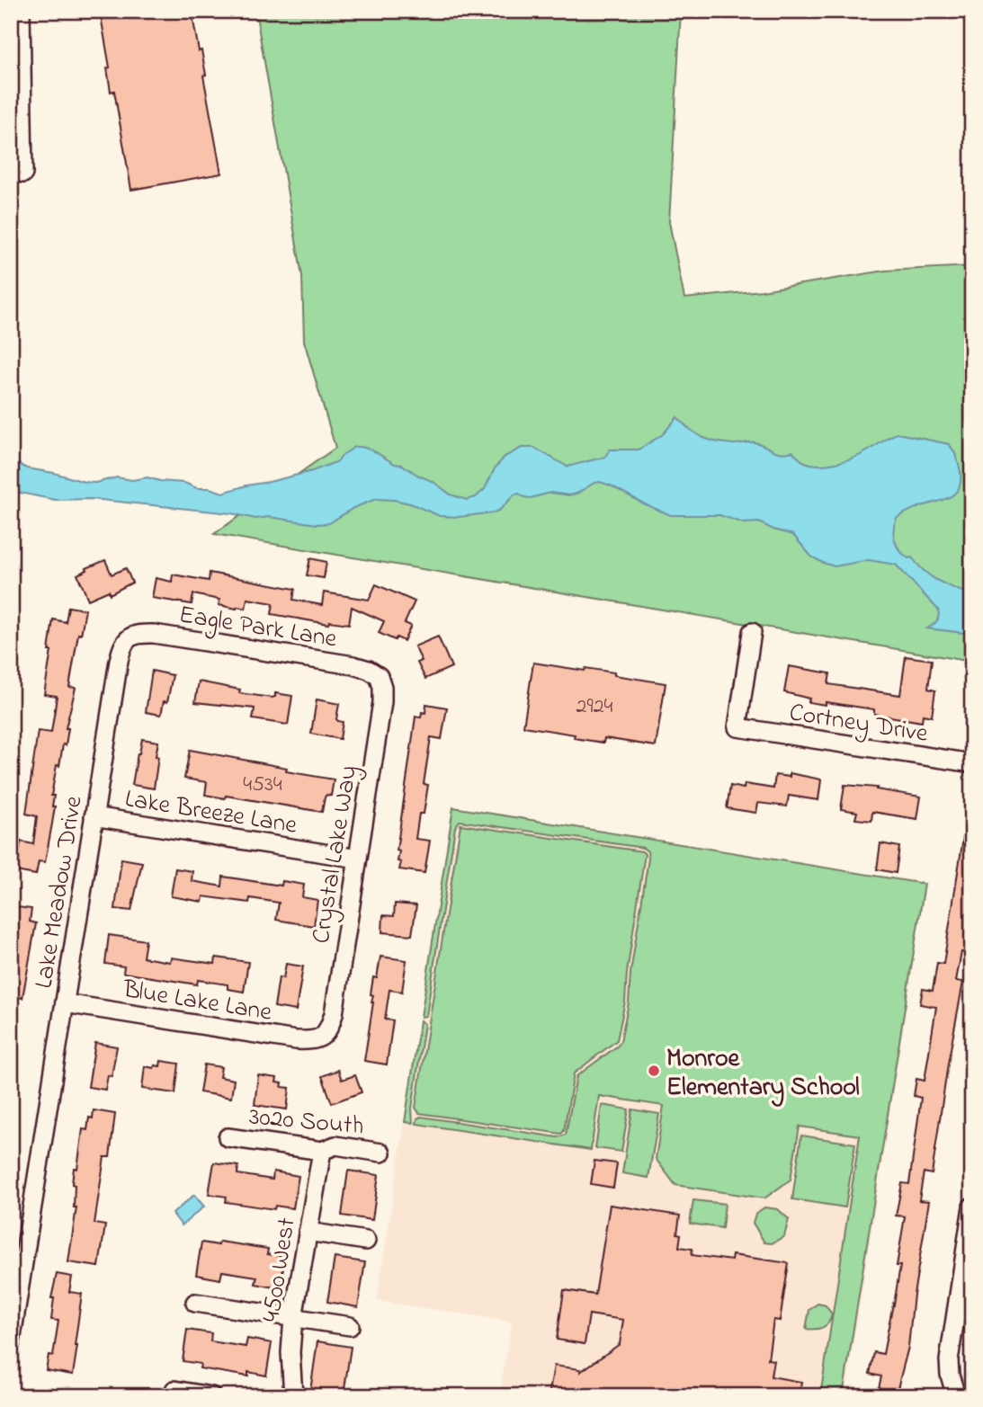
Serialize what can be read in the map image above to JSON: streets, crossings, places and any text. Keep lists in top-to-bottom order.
{
  "streets": {
    "street": [
      "Eagle Park Lane",
      "Cortney Drive",
      "Lake Breeze Lane",
      "Crystal Lake Way",
      "Lake Meadow Drive",
      "Blue Lake Lane",
      "3020 South",
      "4500 West"
    ]
  },
  "crossings": [
    ["Eagle Park Lane", "Crystal Lake Way"],
    ["Eagle Park Lane", "Lake Meadow Drive"],
    ["Lake Breeze Lane", "Crystal Lake Way"],
    ["Lake Breeze Lane", "Lake Meadow Drive"],
    ["Crystal Lake Way", "Blue Lake Lane"],
    ["Lake Meadow Drive", "Blue Lake Lane"],
    ["3020 South", "4500 West"]
  ],
  "places": ["Monroe Elementary School"],
  "house_numbers": ["2924", "4534"]
}
